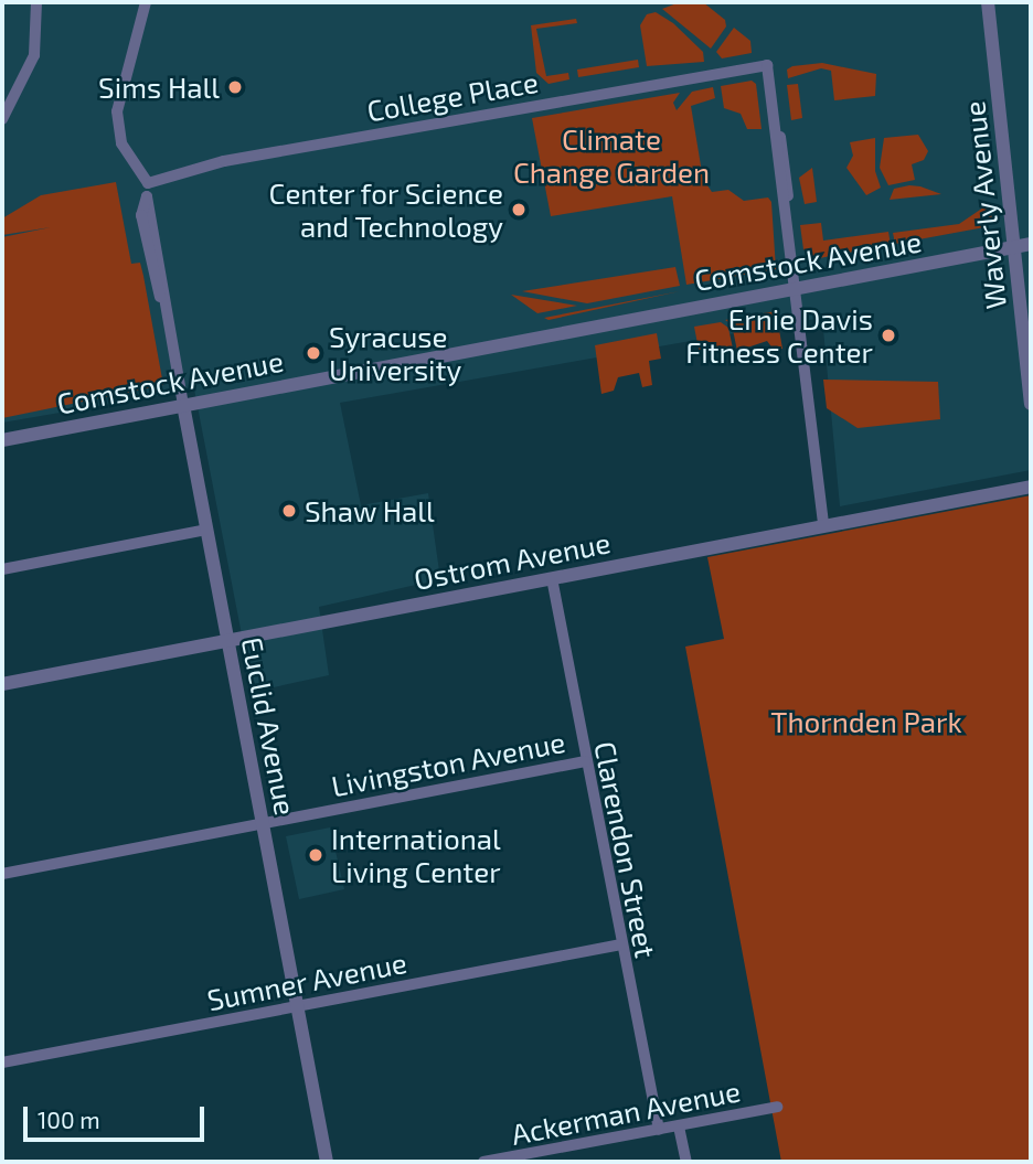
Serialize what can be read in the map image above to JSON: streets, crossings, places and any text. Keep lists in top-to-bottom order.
{
  "streets": {
    "street": [
      "College Place",
      "Waverly Avenue",
      "Comstock Avenue",
      "Ostrom Avenue",
      "Euclid Avenue",
      "Livingston Avenue",
      "Clarendon Street",
      "Sumner Avenue",
      "Ackerman Avenue"
    ]
  },
  "crossings": [
    ["College Place", "Comstock Avenue"],
    ["College Place", "Euclid Avenue"],
    ["Waverly Avenue", "Comstock Avenue"],
    ["Comstock Avenue", "Euclid Avenue"],
    ["Ostrom Avenue", "Euclid Avenue"],
    ["Ostrom Avenue", "Clarendon Street"],
    ["Euclid Avenue", "Livingston Avenue"],
    ["Euclid Avenue", "Sumner Avenue"],
    ["Livingston Avenue", "Clarendon Street"],
    ["Clarendon Street", "Sumner Avenue"],
    ["Clarendon Street", "Ackerman Avenue"]
  ],
  "parks": ["Climate Change Garden", "Thornden Park"],
  "places": [
    "Sims Hall",
    "Center for Science and Technology",
    "Ernie Davis Fitness Center",
    "Syracuse University",
    "Shaw Hall",
    "International Living Center"
  ],
  "scale_bar": "100 m"
}
